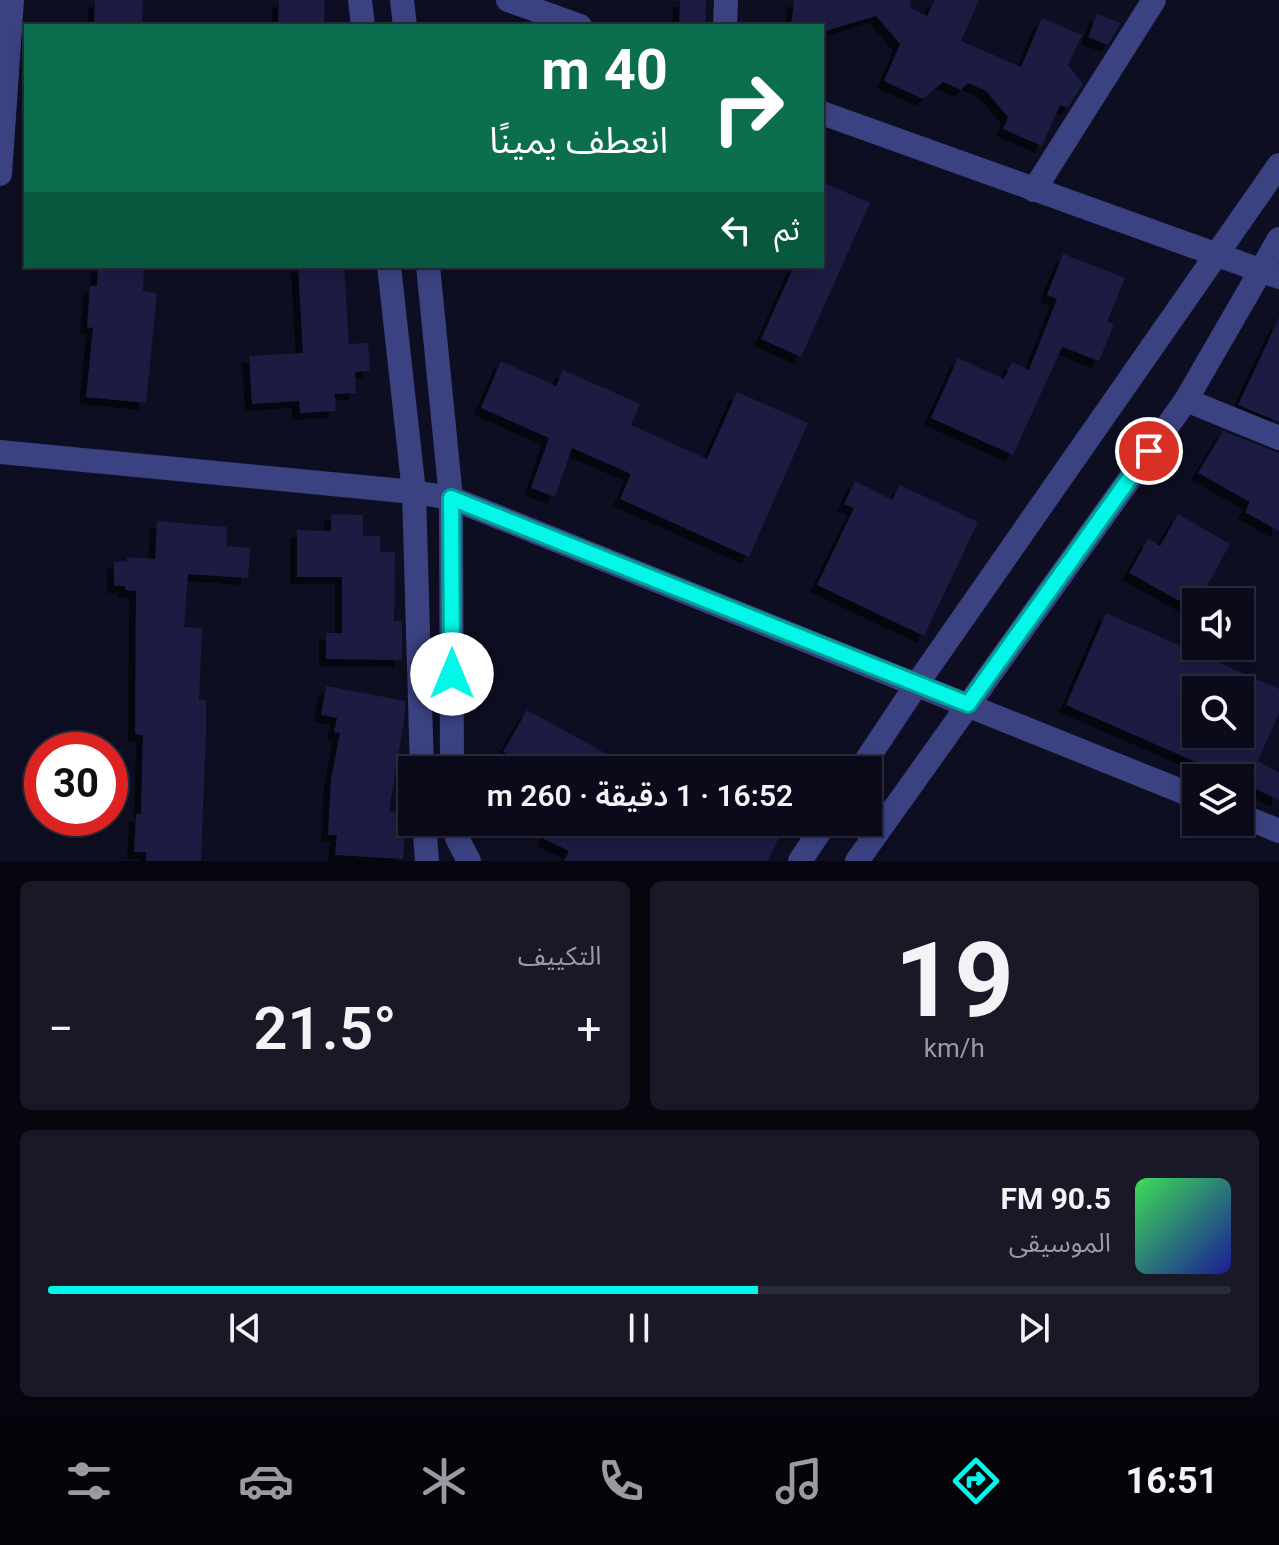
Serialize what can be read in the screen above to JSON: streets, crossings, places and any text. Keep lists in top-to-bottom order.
{
  "page": {
    "turn": ["40 m", "انعطف يمينًا"],
    "then": "ثم",
    "limit": "30",
    "trip": "16:52 · 1 دقيقة · 260 m",
    "tile": [
      ["19", "km/h"],
      "التكييف"
    ],
    "heat": ["−", "21.5°", "+"],
    "song": ["90.5 FM", "الموسيقى"],
    "tabs": "16:51"
  }
}
